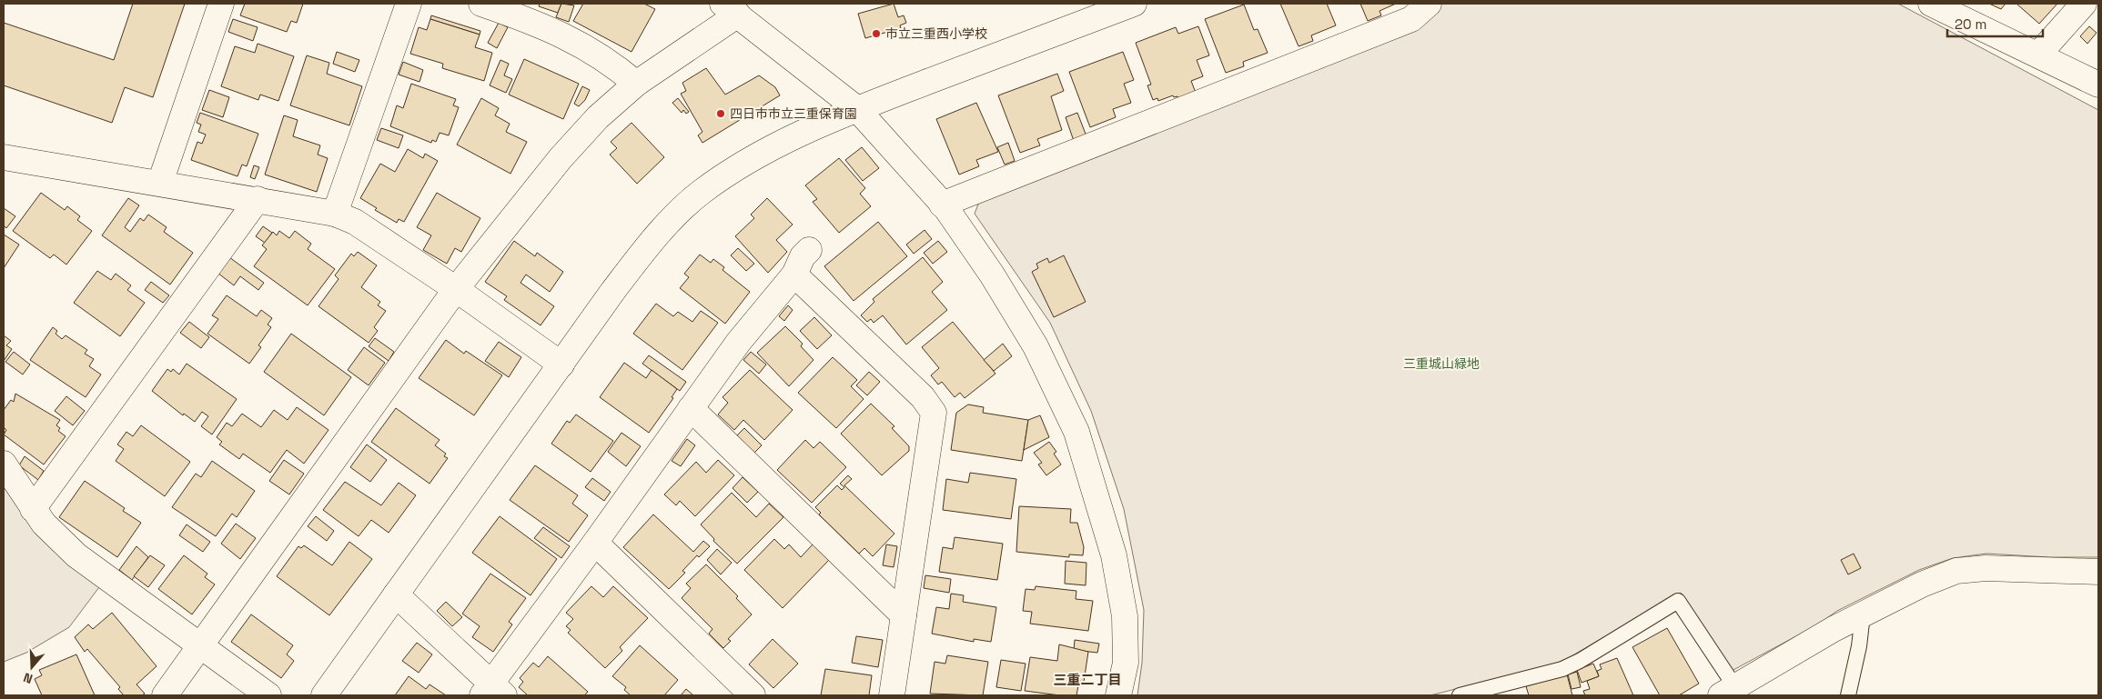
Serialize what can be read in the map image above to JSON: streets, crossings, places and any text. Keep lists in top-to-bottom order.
{
  "districts": ["三重二丁目"],
  "parks": ["三重城山緑地"],
  "places": ["市立三重西小学校", "四日市市立三重保育園"],
  "scale_bar": "20 m",
  "north": "bottom"
}
